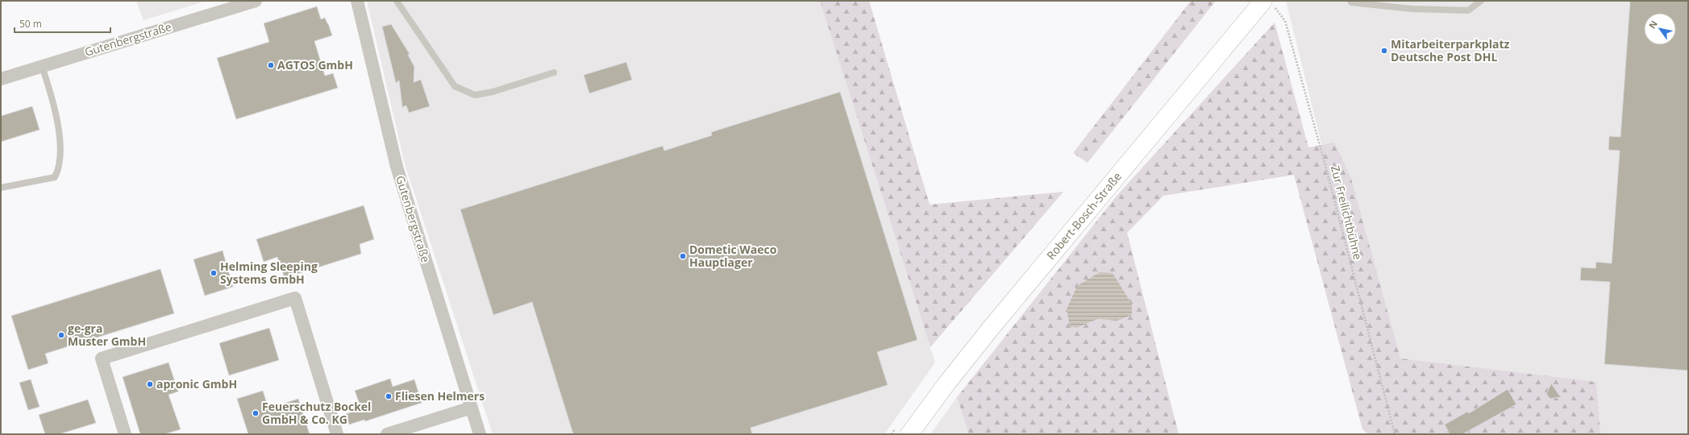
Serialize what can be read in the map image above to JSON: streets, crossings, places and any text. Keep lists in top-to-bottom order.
{
  "streets": {
    "street": ["Gutenbergstraße", "Robert-Bosch-Straße"],
    "path": ["Zur Freilichtbühne"]
  },
  "crossings": [
    ["Zur Freilichtbühne", "Robert-Bosch-Straße"]
  ],
  "places": [
    "Mitarbeiterparkplatz Deutsche Post DHL",
    "AGTOS GmbH",
    "Dometic Waeco Hauptlager",
    "Helming Sleeping Systems GmbH",
    "ge-gra Muster GmbH",
    "apronic GmbH",
    "Fliesen Helmers",
    "Feuerschutz Bockel GmbH & Co. KG"
  ],
  "scale_bar": "50 m",
  "north": "top left"
}
